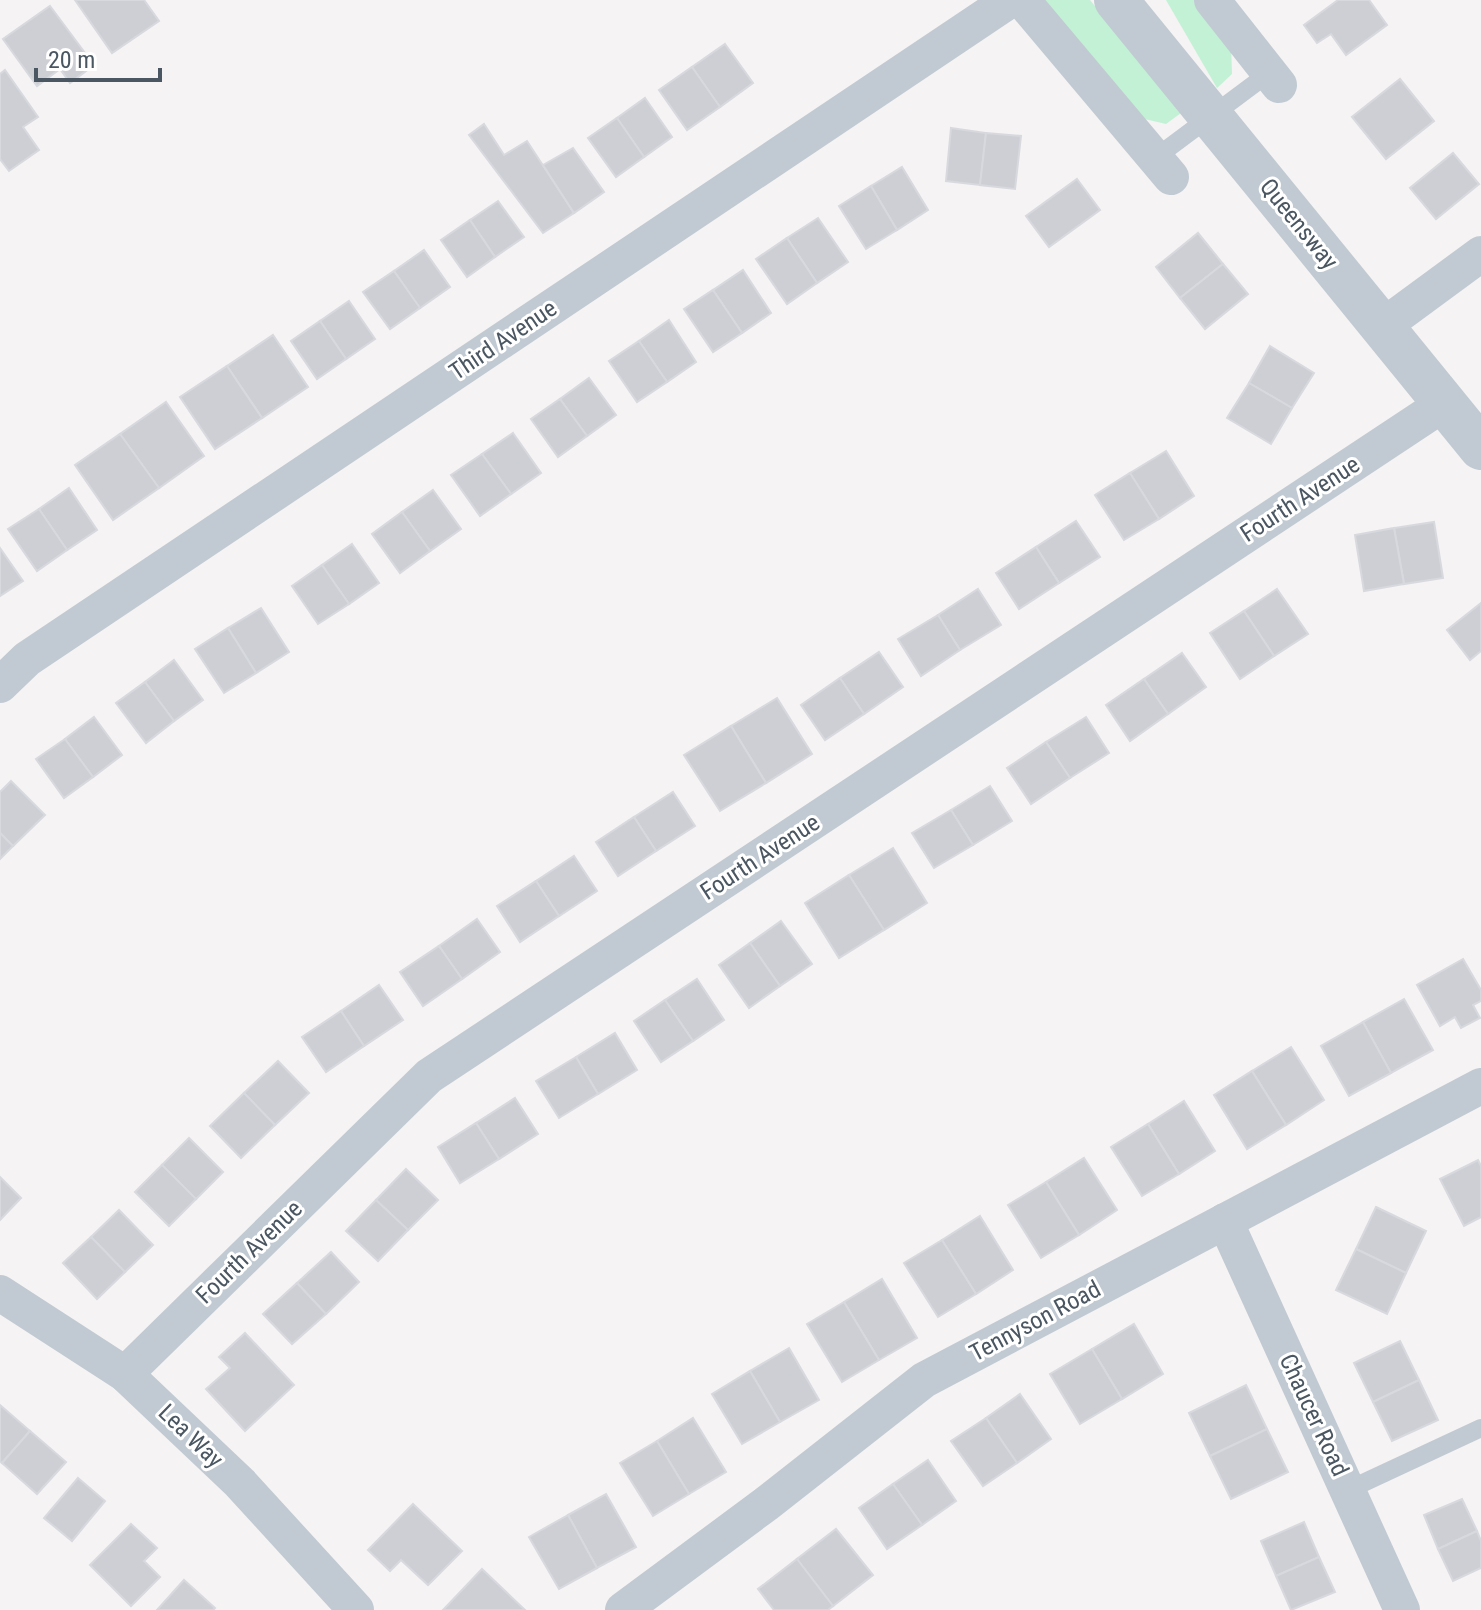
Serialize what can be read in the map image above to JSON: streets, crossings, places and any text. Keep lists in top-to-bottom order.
{
  "streets": {
    "street": [
      "Queensway",
      "Third Avenue",
      "Fourth Avenue",
      "Tennyson Road",
      "Chaucer Road",
      "Lea Way"
    ]
  },
  "crossings": [
    ["Queensway", "Fourth Avenue"],
    ["Fourth Avenue", "Lea Way"],
    ["Tennyson Road", "Chaucer Road"]
  ],
  "scale_bar": "20 m"
}
